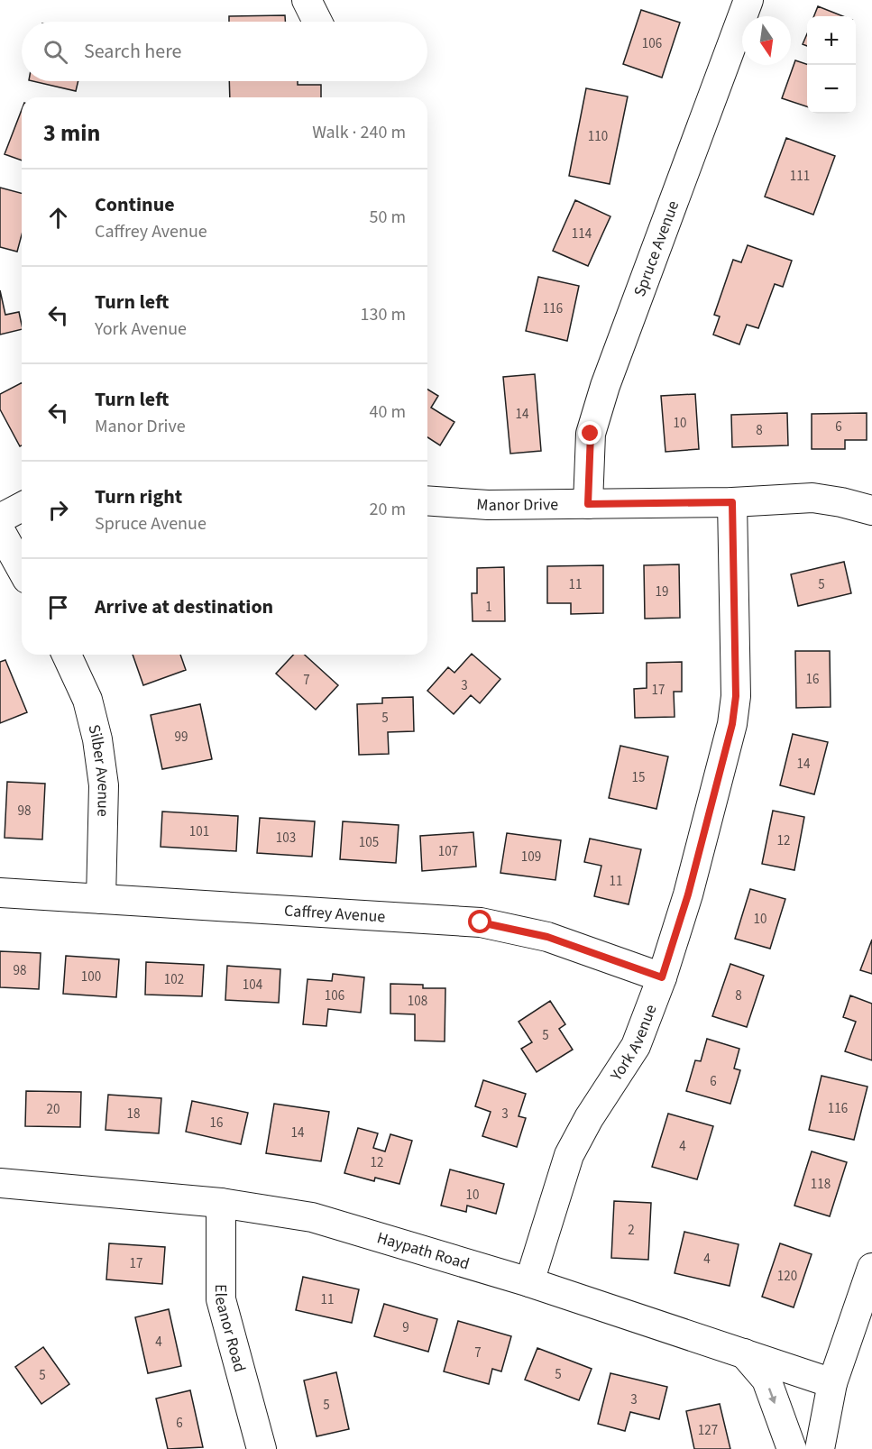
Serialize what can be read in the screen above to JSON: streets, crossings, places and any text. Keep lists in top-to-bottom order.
{
  "streets": {
    "street": [
      "Spruce Avenue",
      "Manor Drive",
      "Silber Avenue",
      "Caffrey Avenue",
      "York Avenue",
      "Haypath Road",
      "Eleanor Road"
    ]
  },
  "crossings": [
    ["Spruce Avenue", "Manor Drive"],
    ["Manor Drive", "York Avenue"],
    ["Silber Avenue", "Caffrey Avenue"],
    ["Caffrey Avenue", "York Avenue"],
    ["York Avenue", "Haypath Road"],
    ["Haypath Road", "Eleanor Road"]
  ],
  "house_numbers": [
    "106",
    "110",
    "111",
    "114",
    "116",
    "14",
    "10",
    "6",
    "8",
    "11",
    "5",
    "19",
    "1",
    "16",
    "7",
    "3",
    "17",
    "5",
    "99",
    "14",
    "15",
    "98",
    "101",
    "103",
    "12",
    "105",
    "107",
    "109",
    "11",
    "10",
    "98",
    "100",
    "102",
    "104",
    "106",
    "8",
    "108",
    "5",
    "6",
    "116",
    "20",
    "18",
    "3",
    "16",
    "14",
    "4",
    "12",
    "118",
    "10",
    "2",
    "4",
    "17",
    "120",
    "11",
    "9",
    "4",
    "7",
    "5",
    "5",
    "3",
    "5",
    "6",
    "127"
  ],
  "north": "bottom",
  "page": {
    "map_buttons": ["+", "−"],
    "search": "Search here",
    "heading": ["3 min", "Walk · 240 m"],
    "list": [
      ["Continue", "Caffrey Avenue", "50 m"],
      ["Turn left", "York Avenue", "130 m"],
      ["Turn left", "Manor Drive", "40 m"],
      ["Turn right", "Spruce Avenue", "20 m"],
      "Arrive at destination"
    ]
  }
}
